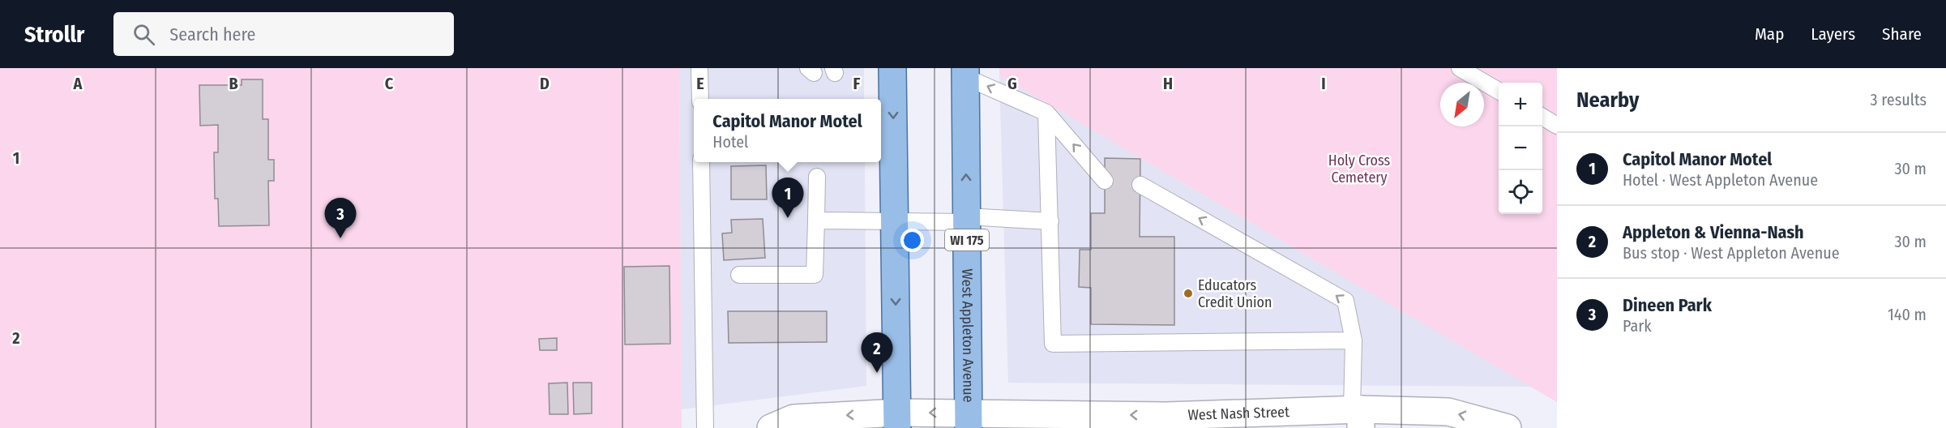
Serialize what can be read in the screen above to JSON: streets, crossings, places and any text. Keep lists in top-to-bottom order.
{
  "streets": {
    "main road": ["WI 175", "West Appleton Avenue"],
    "street": ["West Nash Street"]
  },
  "crossings": [
    ["West Appleton Avenue", "West Nash Street"]
  ],
  "one_way": ["West Nash Street"],
  "parks": ["Holy Cross Cemetery"],
  "places": ["Educators Credit Union"],
  "north": "bottom left",
  "page": {
    "header": "Strollr",
    "search": "Search here",
    "nav": ["Map", "Layers", "Share"],
    "heading": ["Nearby", "3 results"],
    "map_buttons": ["+", "−"],
    "popup": ["Capitol Manor Motel", "Hotel"],
    "list": [
      {
        "mark": "1",
        "name": "Capitol Manor Motel",
        "note": "Hotel · West Appleton Avenue",
        "value": "30 m"
      },
      {
        "mark": "2",
        "name": "Appleton & Vienna-Nash",
        "note": "Bus stop · West Appleton Avenue",
        "value": "30 m"
      },
      {
        "mark": "3",
        "name": "Dineen Park",
        "note": "Park",
        "value": "140 m"
      }
    ],
    "pins": ["1", "3", "2"]
  },
  "grid": {
    "columns": [
      "A",
      "B",
      "C",
      "D",
      "E",
      "F",
      "G",
      "H",
      "I"
    ],
    "rows": ["1", "2"]
  }
}
